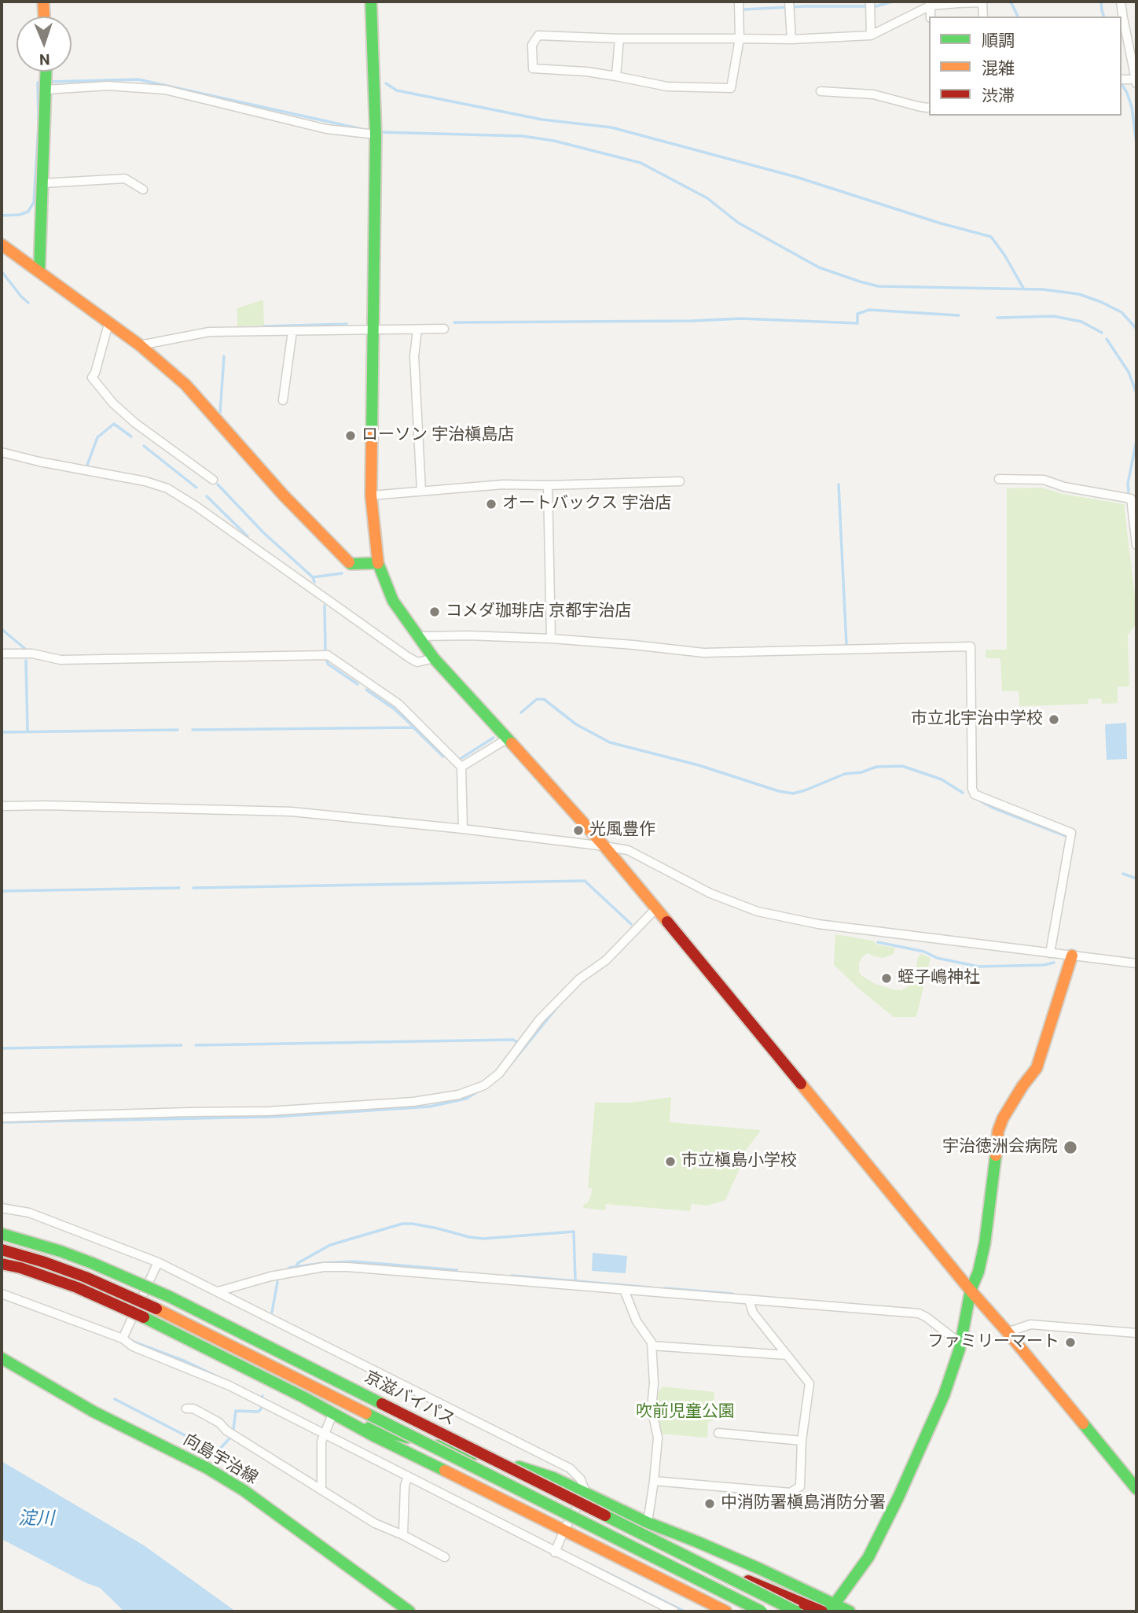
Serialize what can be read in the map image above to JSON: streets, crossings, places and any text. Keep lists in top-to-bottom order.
{
  "streets": {
    "main road": ["京滋バイパス", "向島宇治線"]
  },
  "water": ["淀川"],
  "parks": ["吹前児童公園"],
  "places": [
    "ローソン 宇治槇島店",
    "オートバックス 宇治店",
    "コメダ珈琲店 京都宇治店",
    "市立北宇治中学校",
    "光風豊作",
    "蛭子嶋神社",
    "宇治徳洲会病院",
    "市立槇島小学校",
    "ファミリーマート",
    "中消防署槇島消防分署"
  ],
  "legend": ["順調", "混雑", "渋滞"],
  "north": "bottom"
}
